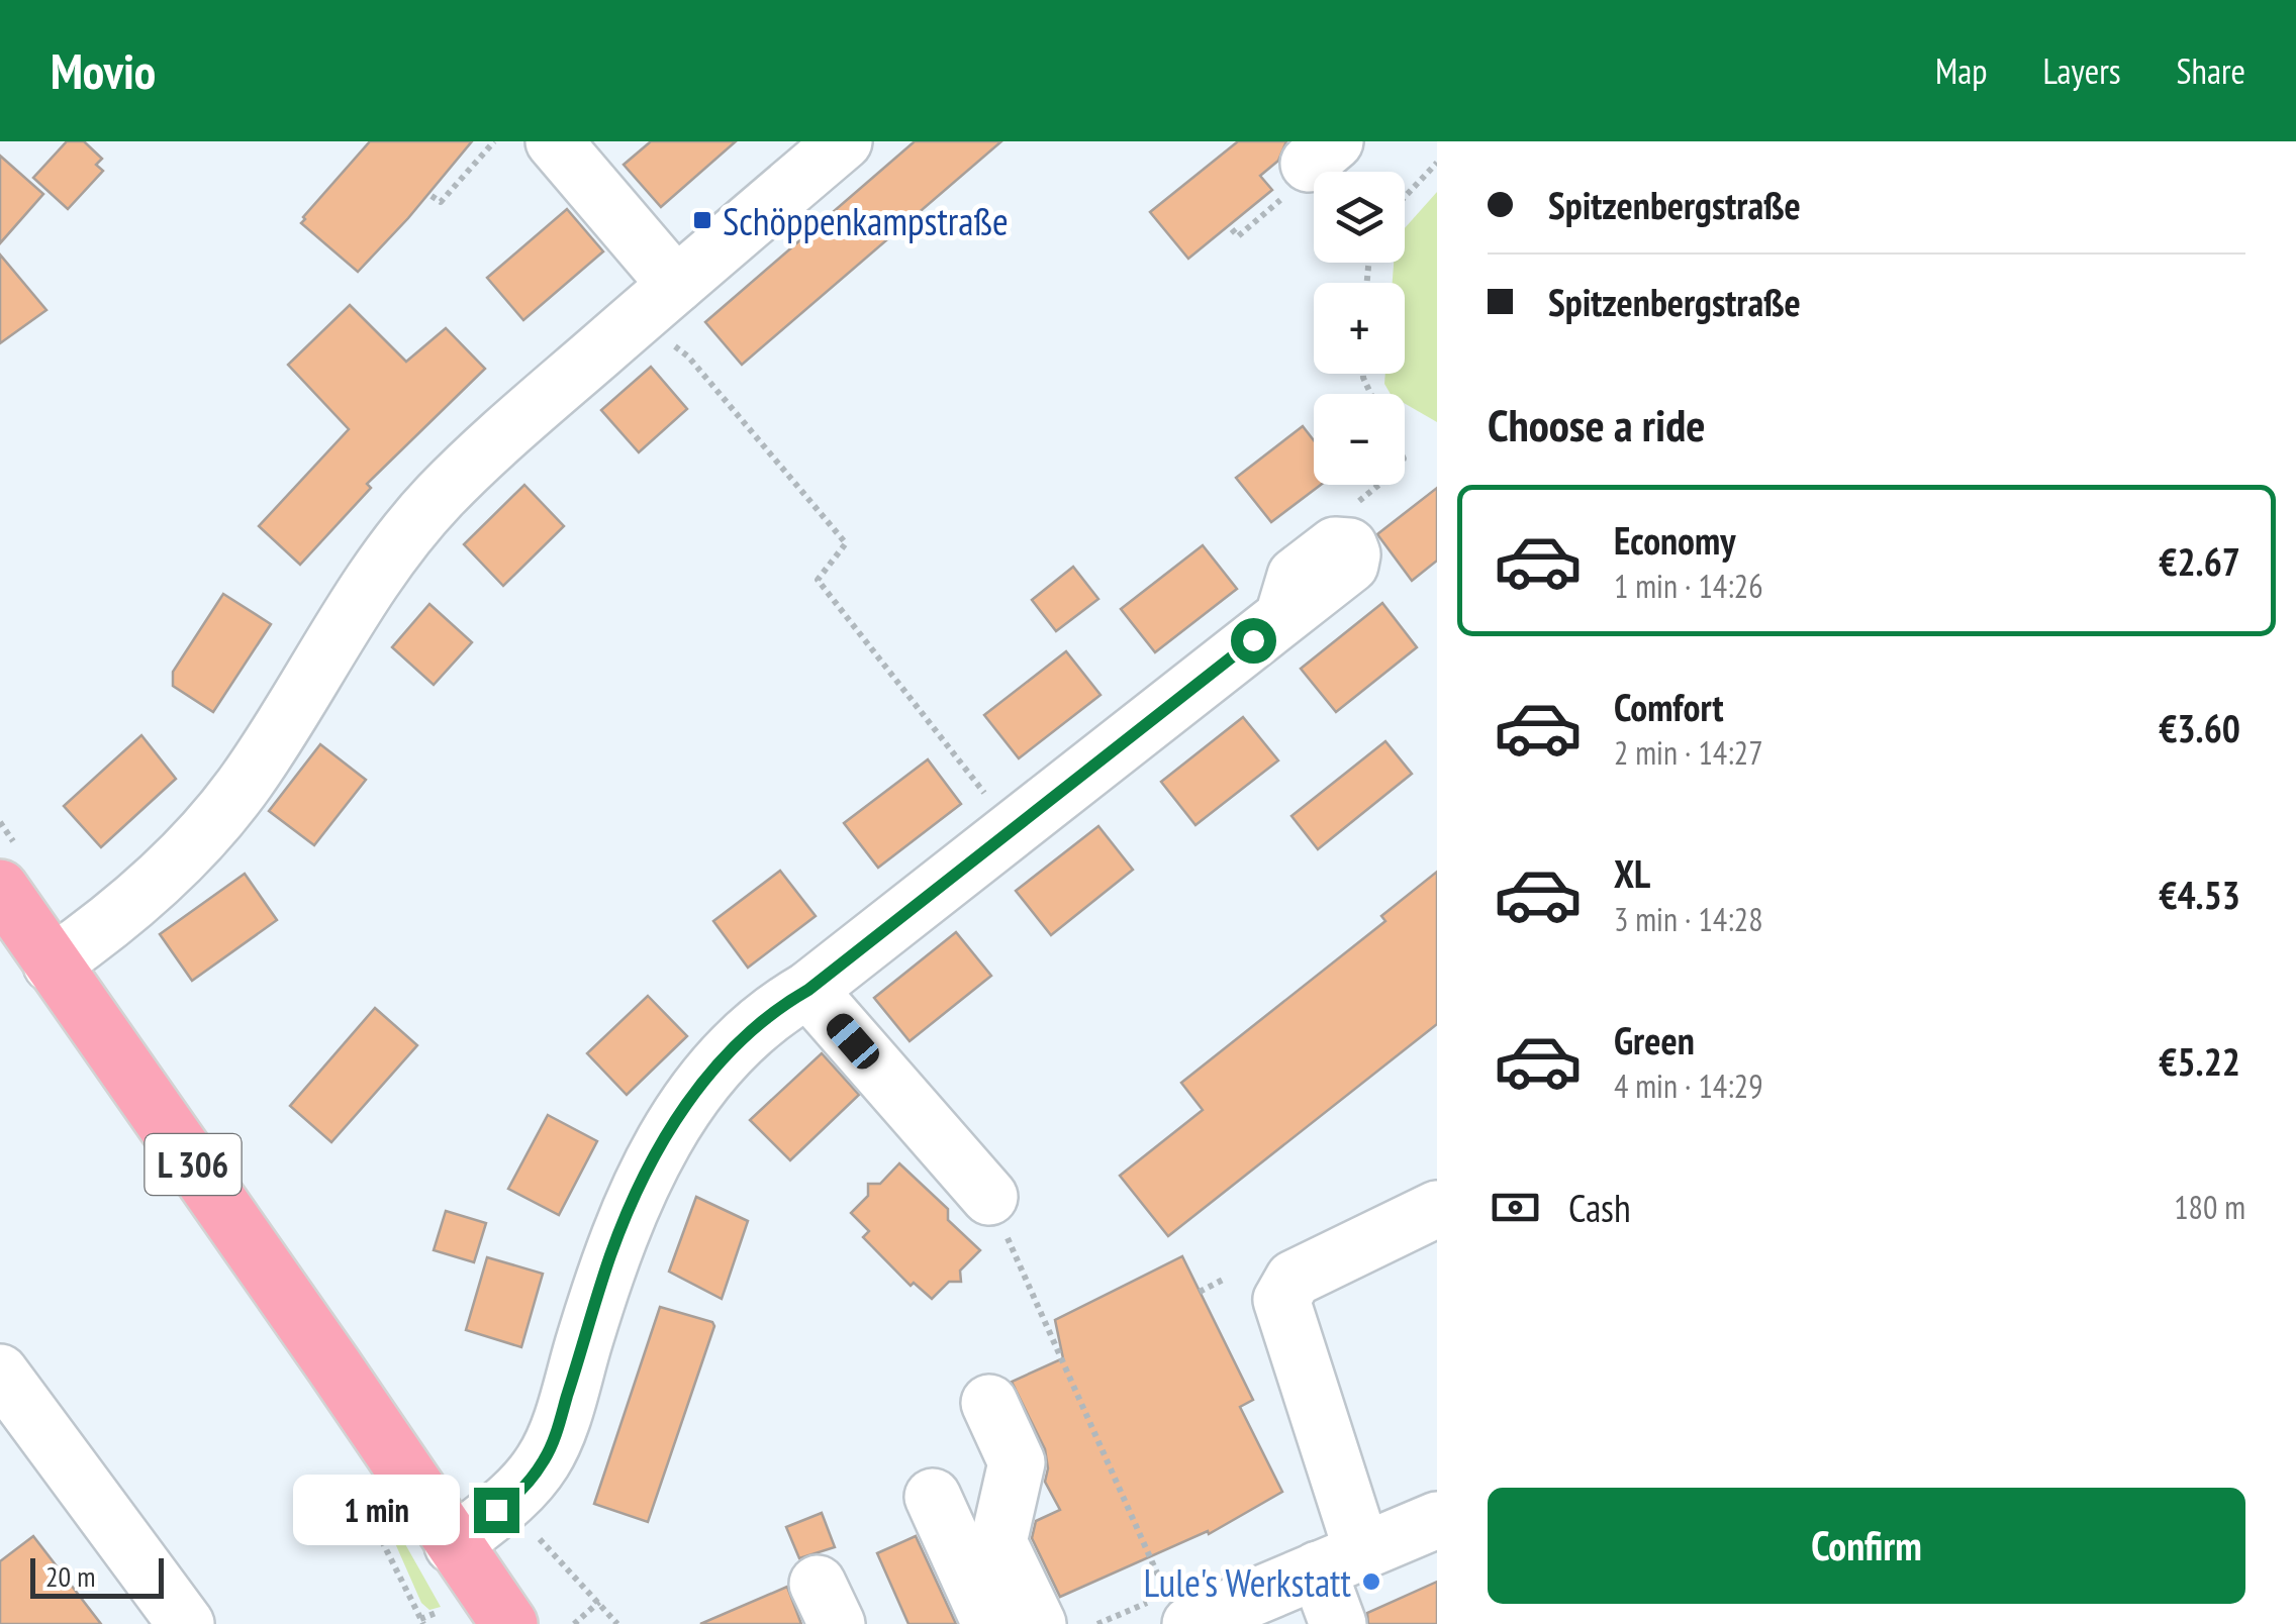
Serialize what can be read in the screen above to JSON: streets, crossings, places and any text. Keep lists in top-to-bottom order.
{
  "streets": {
    "main road": ["L 306"]
  },
  "places": {
    "transit": ["Schöppenkampstraße"],
    "other": ["Lule's Werkstatt"]
  },
  "scale_bar": "20 m",
  "page": {
    "header": "Movio",
    "nav": ["Map", "Layers", "Share"],
    "banner": ["Spitzenbergstraße", "Spitzenbergstraße"],
    "map_buttons": ["+", "−"],
    "heading": "Choose a ride",
    "list": [
      {
        "name": "Economy",
        "note": "1 min · 14:26",
        "value": "€2.67"
      },
      {
        "name": "Comfort",
        "note": "2 min · 14:27",
        "value": "€3.60"
      },
      {
        "name": "XL",
        "note": "3 min · 14:28",
        "value": "€4.53"
      },
      {
        "name": "Green",
        "note": "4 min · 14:29",
        "value": "€5.22"
      }
    ],
    "pay": ["Cash", "180 m"],
    "buttons": "Confirm",
    "bubble": "1 min",
    "scale": "20 m"
  }
}
